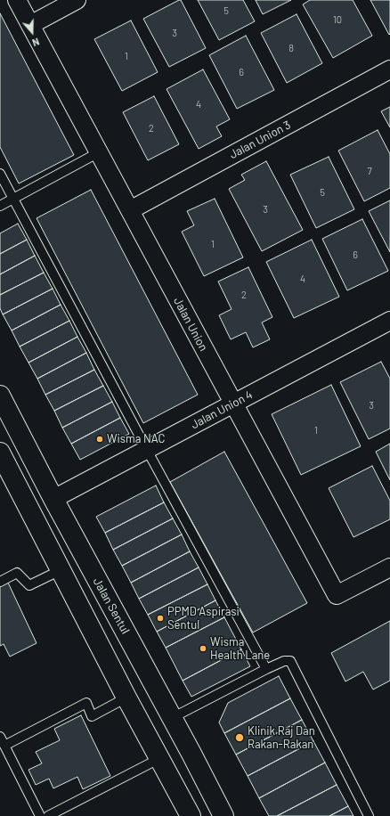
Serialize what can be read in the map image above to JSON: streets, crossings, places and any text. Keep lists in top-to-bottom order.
{
  "streets": {
    "main road": ["Jalan Sentul"],
    "street": ["Jalan Union 3", "Jalan Union", "Jalan Union 4"]
  },
  "crossings": [
    ["Jalan Union 3", "Jalan Union"],
    ["Jalan Union", "Jalan Union 4"],
    ["Jalan Union 4", "Jalan Sentul"]
  ],
  "places": [
    "Wisma NAC",
    "PPMD Aspirasi Sentul",
    "Wisma Health Lane",
    "Klinik Raj Dan Rakan-Rakan"
  ],
  "house_numbers": [
    "5",
    "10",
    "3",
    "8",
    "1",
    "6",
    "4",
    "2",
    "7",
    "5",
    "3",
    "1",
    "6",
    "4",
    "2",
    "3",
    "1"
  ],
  "north": "bottom"
}
